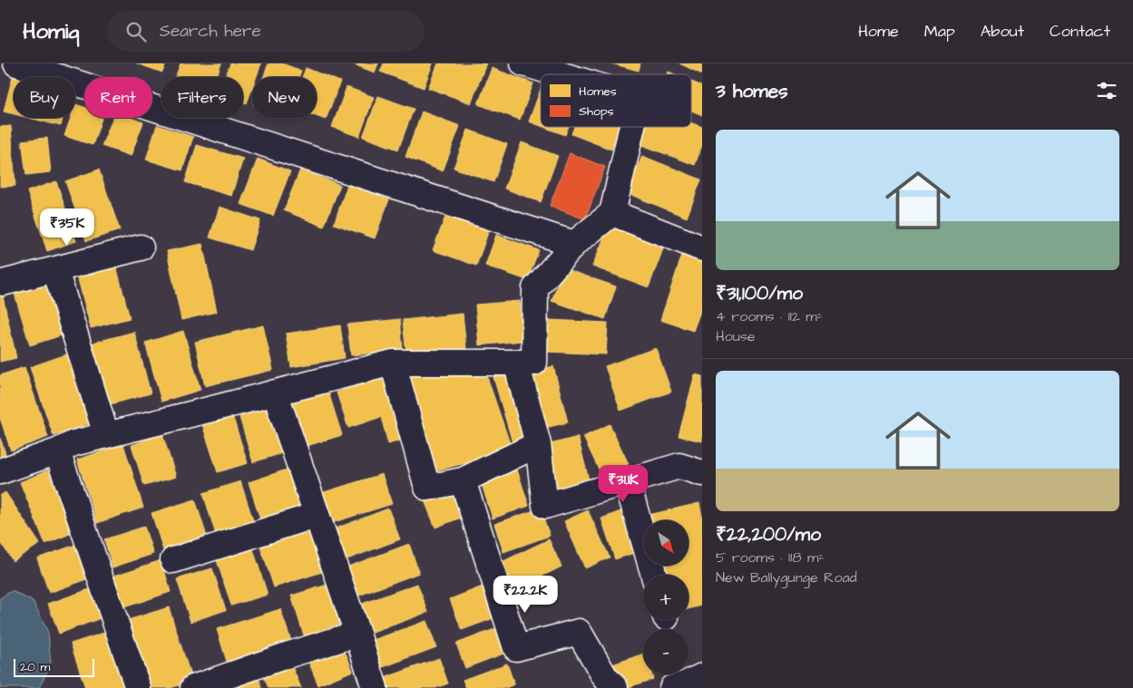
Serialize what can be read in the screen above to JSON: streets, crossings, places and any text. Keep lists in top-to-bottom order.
{
  "legend": ["Homes", "Shops"],
  "scale_bar": "20 m",
  "north": "bottom right",
  "page": {
    "header": "Homiq",
    "search": "Search here",
    "nav": [
      "Home",
      "Map",
      "About",
      "Contact"
    ],
    "heading": "3 homes",
    "chip": [
      "Buy",
      "Rent",
      "Filters",
      "New"
    ],
    "list": [
      {
        "name": "₹31,100/mo",
        "note": "4 rooms · 112 m² · House"
      },
      {
        "name": "₹22,200/mo",
        "note": "5 rooms · 118 m² · New Ballygunge Road"
      }
    ],
    "price": ["₹35K", "₹31.1K", "₹22.2K"],
    "map_buttons": ["+", "−"],
    "scale": "20 m"
  }
}
